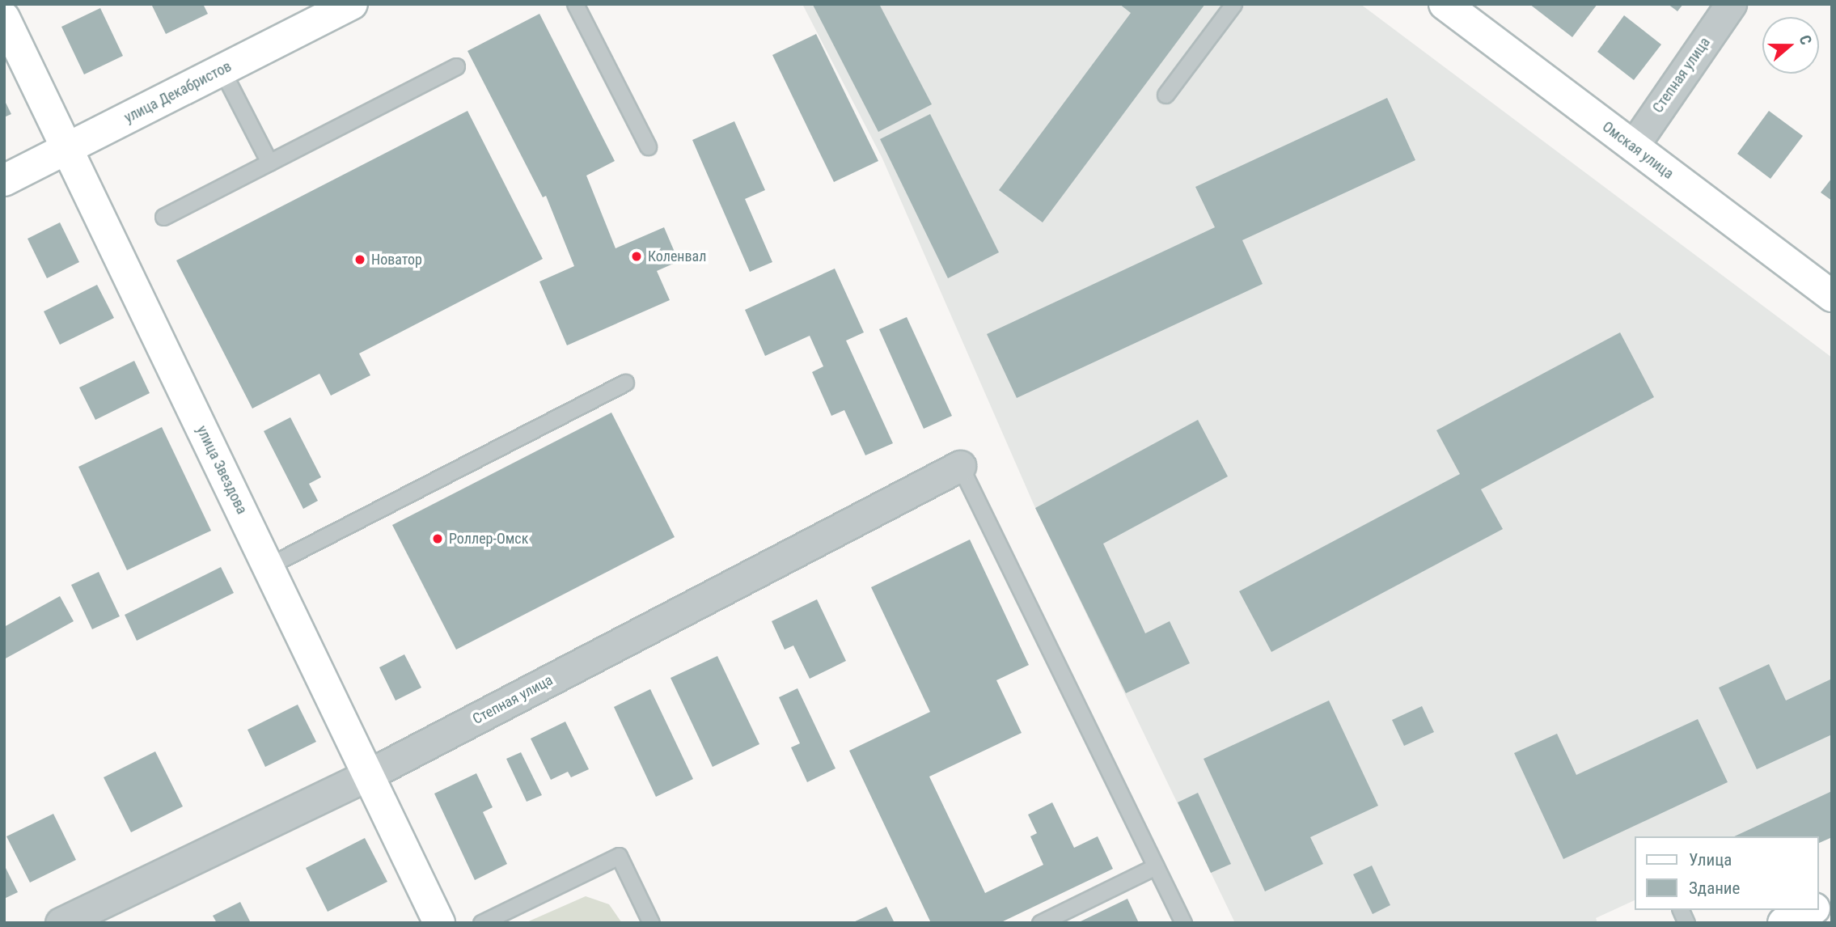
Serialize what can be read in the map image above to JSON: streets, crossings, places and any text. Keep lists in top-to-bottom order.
{
  "streets": {
    "street": [
      "Степная улица",
      "улица Декабристов",
      "Омская улица",
      "улица Звездова"
    ]
  },
  "crossings": [
    ["Степная улица", "Омская улица"],
    ["Степная улица", "улица Звездова"],
    ["улица Декабристов", "улица Звездова"]
  ],
  "places": ["Коленвал", "Новатор", "Роллер-Омск"],
  "legend": ["Улица", "Здание"],
  "north": "right"
}
